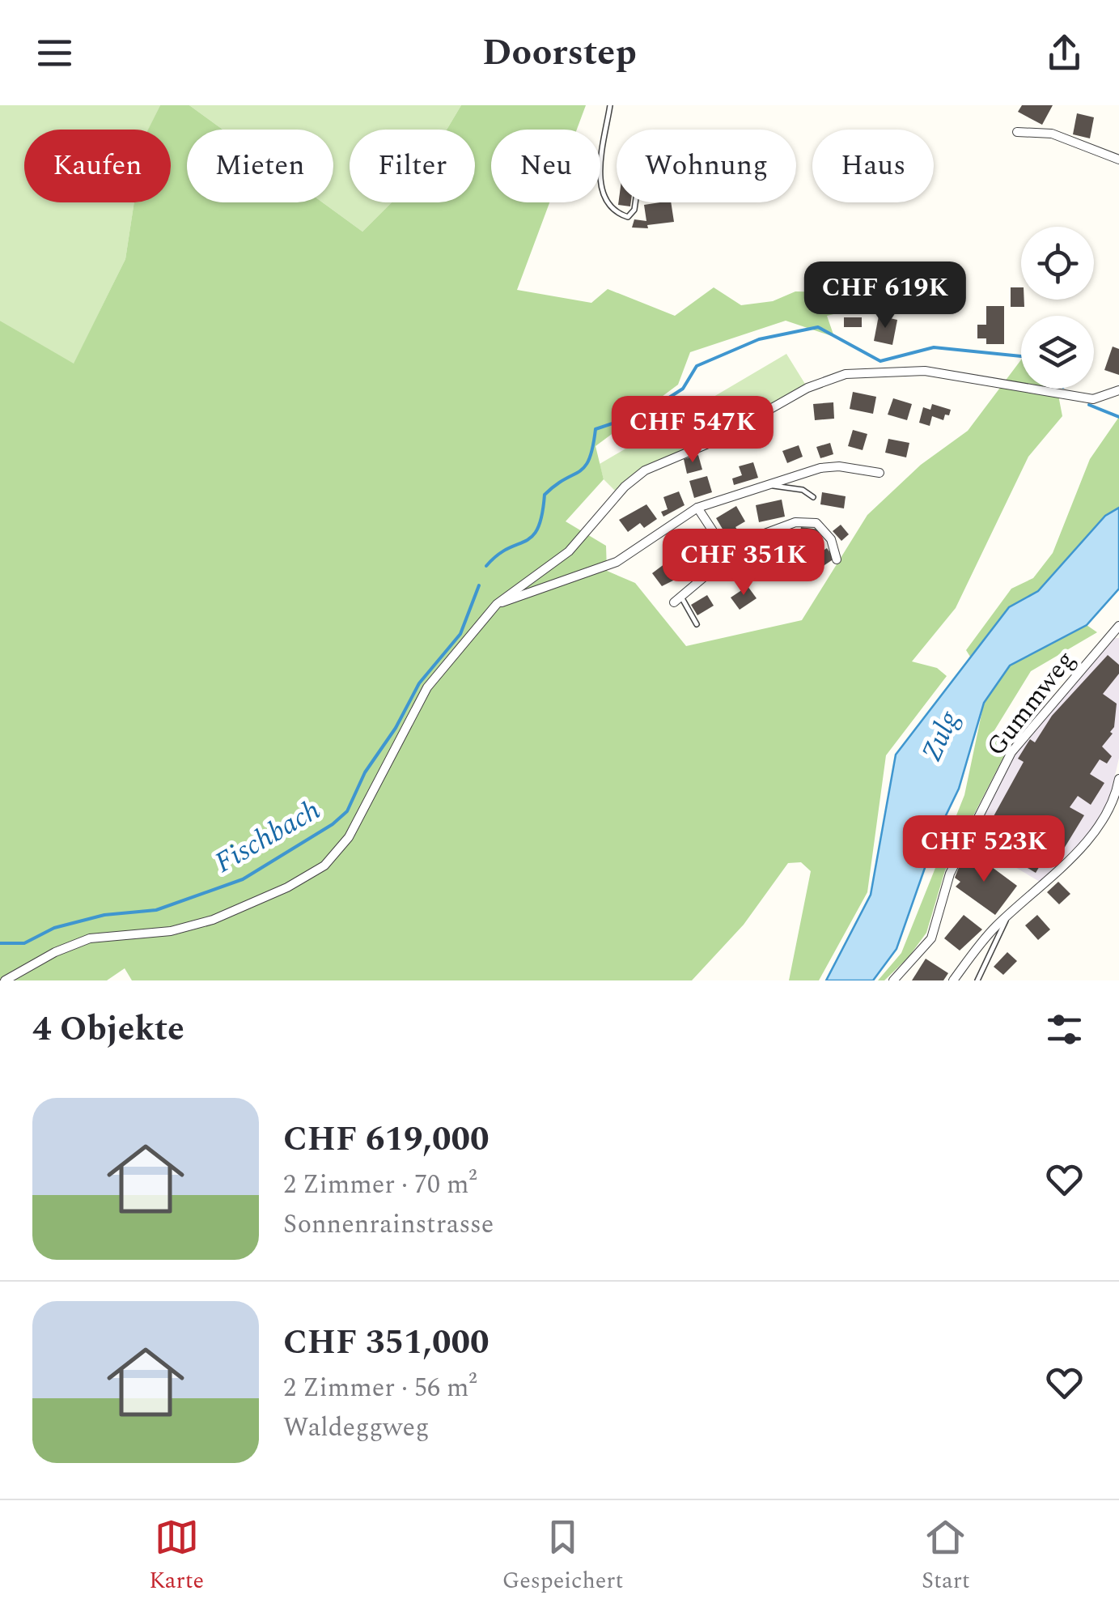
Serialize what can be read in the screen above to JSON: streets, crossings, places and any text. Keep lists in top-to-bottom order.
{
  "streets": {
    "street": ["Gummweg"]
  },
  "water": ["Zulg", "Fischbach"],
  "page": {
    "header": "Doorstep",
    "chip": [
      "Kaufen",
      "Mieten",
      "Filter",
      "Neu",
      "Wohnung",
      "Haus"
    ],
    "price": [
      "CHF 619K",
      "CHF 547K",
      "CHF 351K",
      "CHF 523K"
    ],
    "heading": "4 Objekte",
    "list": [
      {
        "name": "CHF 619,000",
        "note": "2 Zimmer · 70 m² · Sonnenrainstrasse"
      },
      {
        "name": "CHF 351,000",
        "note": "2 Zimmer · 56 m² · Waldeggweg"
      }
    ],
    "tabs": ["Karte", "Gespeichert", "Start"]
  }
}
